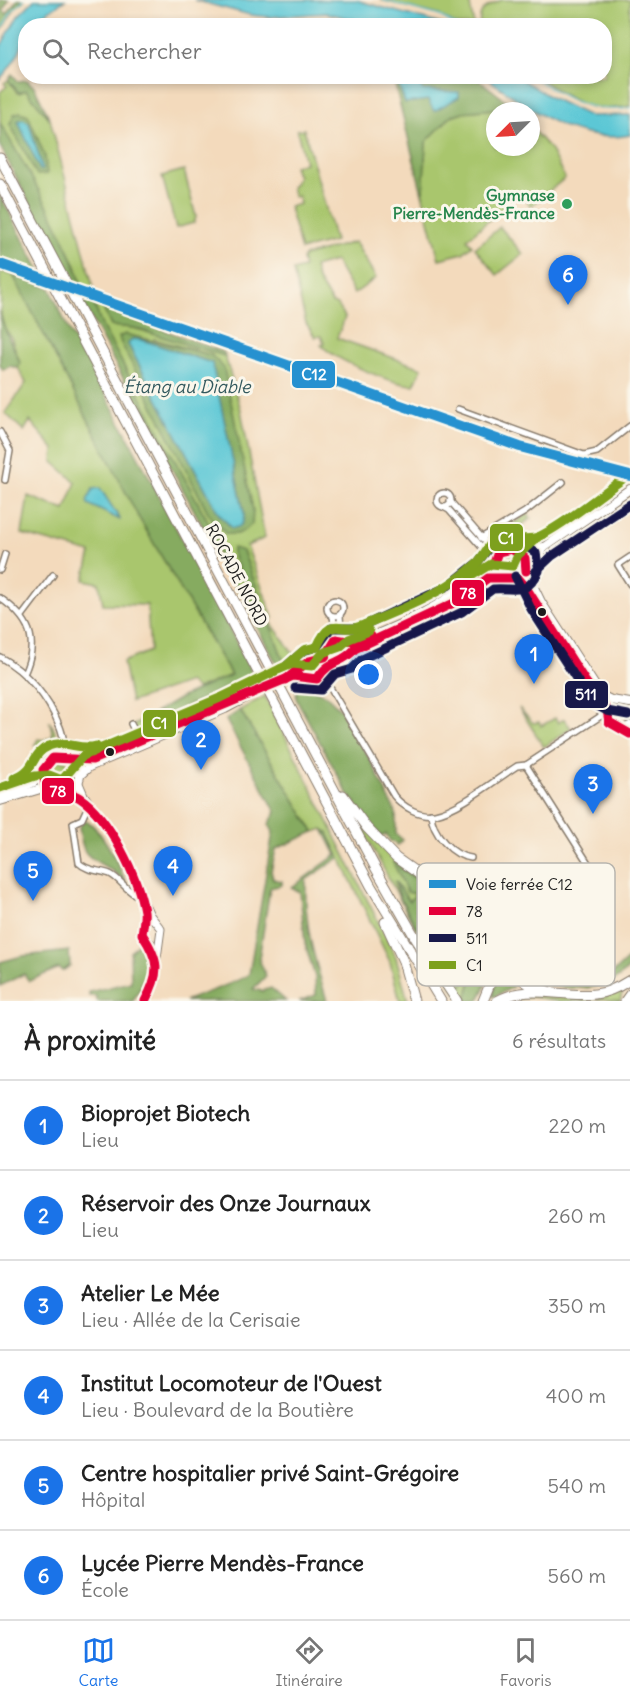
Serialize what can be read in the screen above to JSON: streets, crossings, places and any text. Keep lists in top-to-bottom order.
{
  "streets": {
    "highway": ["ROCADE NORD"]
  },
  "water": ["Étang au Diable"],
  "places": ["Gymnase Pierre-Mendès-France"],
  "lines": [
    "rail line C12",
    "transit line C1",
    "transit line 511",
    "transit line 78"
  ],
  "legend": [
    "Voie ferrée C12",
    "78",
    "511",
    "C1"
  ],
  "north": "bottom left",
  "page": {
    "search": "Rechercher",
    "pins": [
      "6",
      "1",
      "2",
      "3",
      "4",
      "5"
    ],
    "heading": ["À proximité", "6 résultats"],
    "list": [
      {
        "mark": "1",
        "name": "Bioprojet Biotech",
        "note": "Lieu",
        "value": "220 m"
      },
      {
        "mark": "2",
        "name": "Réservoir des Onze Journaux",
        "note": "Lieu",
        "value": "260 m"
      },
      {
        "mark": "3",
        "name": "Atelier Le Mée",
        "note": "Lieu · Allée de la Cerisaie",
        "value": "350 m"
      },
      {
        "mark": "4",
        "name": "Institut Locomoteur de l'Ouest",
        "note": "Lieu · Boulevard de la Boutière",
        "value": "400 m"
      },
      {
        "mark": "5",
        "name": "Centre hospitalier privé Saint-Grégoire",
        "note": "Hôpital",
        "value": "540 m"
      },
      {
        "mark": "6",
        "name": "Lycée Pierre Mendès-France",
        "note": "École",
        "value": "560 m"
      }
    ],
    "nav": ["Carte", "Itinéraire", "Favoris"]
  }
}
